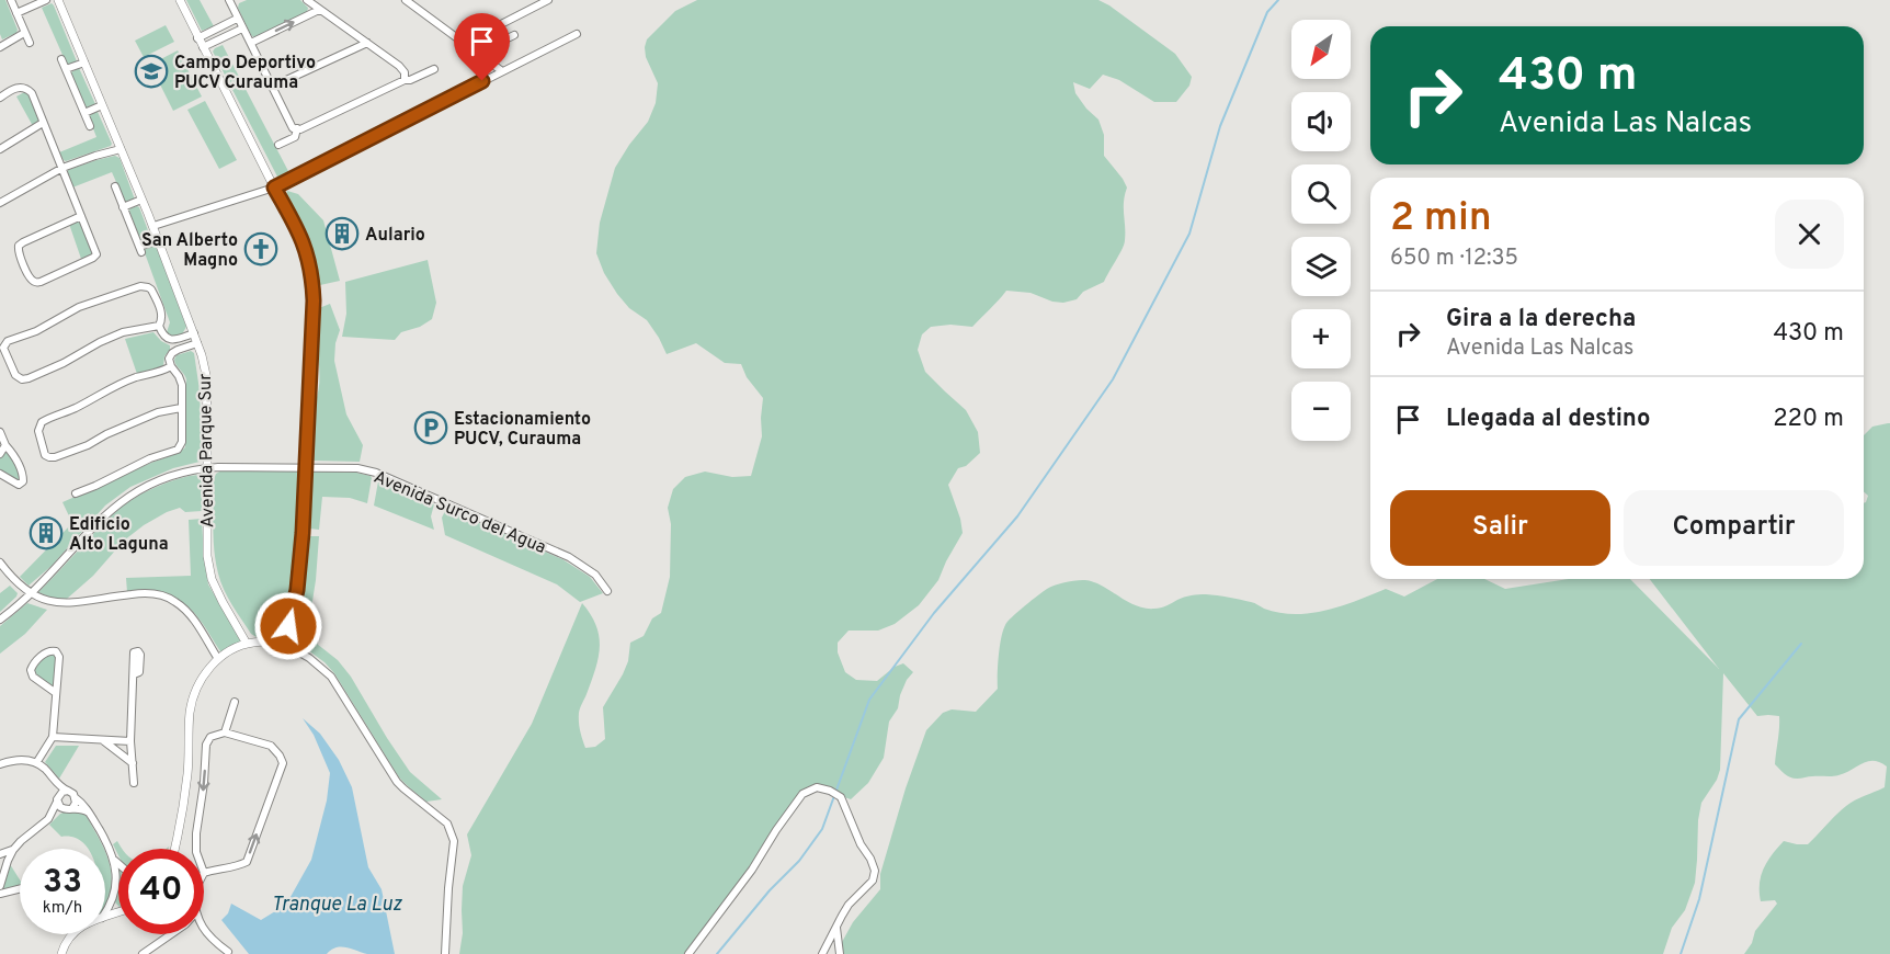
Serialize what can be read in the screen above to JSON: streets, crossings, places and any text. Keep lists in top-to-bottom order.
{
  "streets": {
    "street": ["Avenida Parque Sur", "Avenida Surco del Agua"]
  },
  "crossings": [
    ["Avenida Parque Sur", "Avenida Surco del Agua"]
  ],
  "water": ["Tranque La Luz"],
  "places": {
    "school or university": ["Campo Deportivo PUCV Curauma"],
    "building": ["Aulario", "Edificio Alto Laguna"],
    "church": ["San Alberto Magno"],
    "parking": ["Estacionamiento PUCV, Curauma"]
  },
  "north": "bottom left",
  "page": {
    "map_buttons": ["+", "−"],
    "turn": ["430 m", "Avenida Las Nalcas"],
    "heading": ["2 min", "650 m · 12:35"],
    "list": [
      {
        "name": "Gira a la derecha",
        "note": "Avenida Las Nalcas",
        "value": "430 m"
      },
      {
        "name": "Llegada al destino",
        "value": "220 m"
      }
    ],
    "buttons": ["Salir", "Compartir"],
    "speed": "33 km/h",
    "limit": "40"
  }
}
